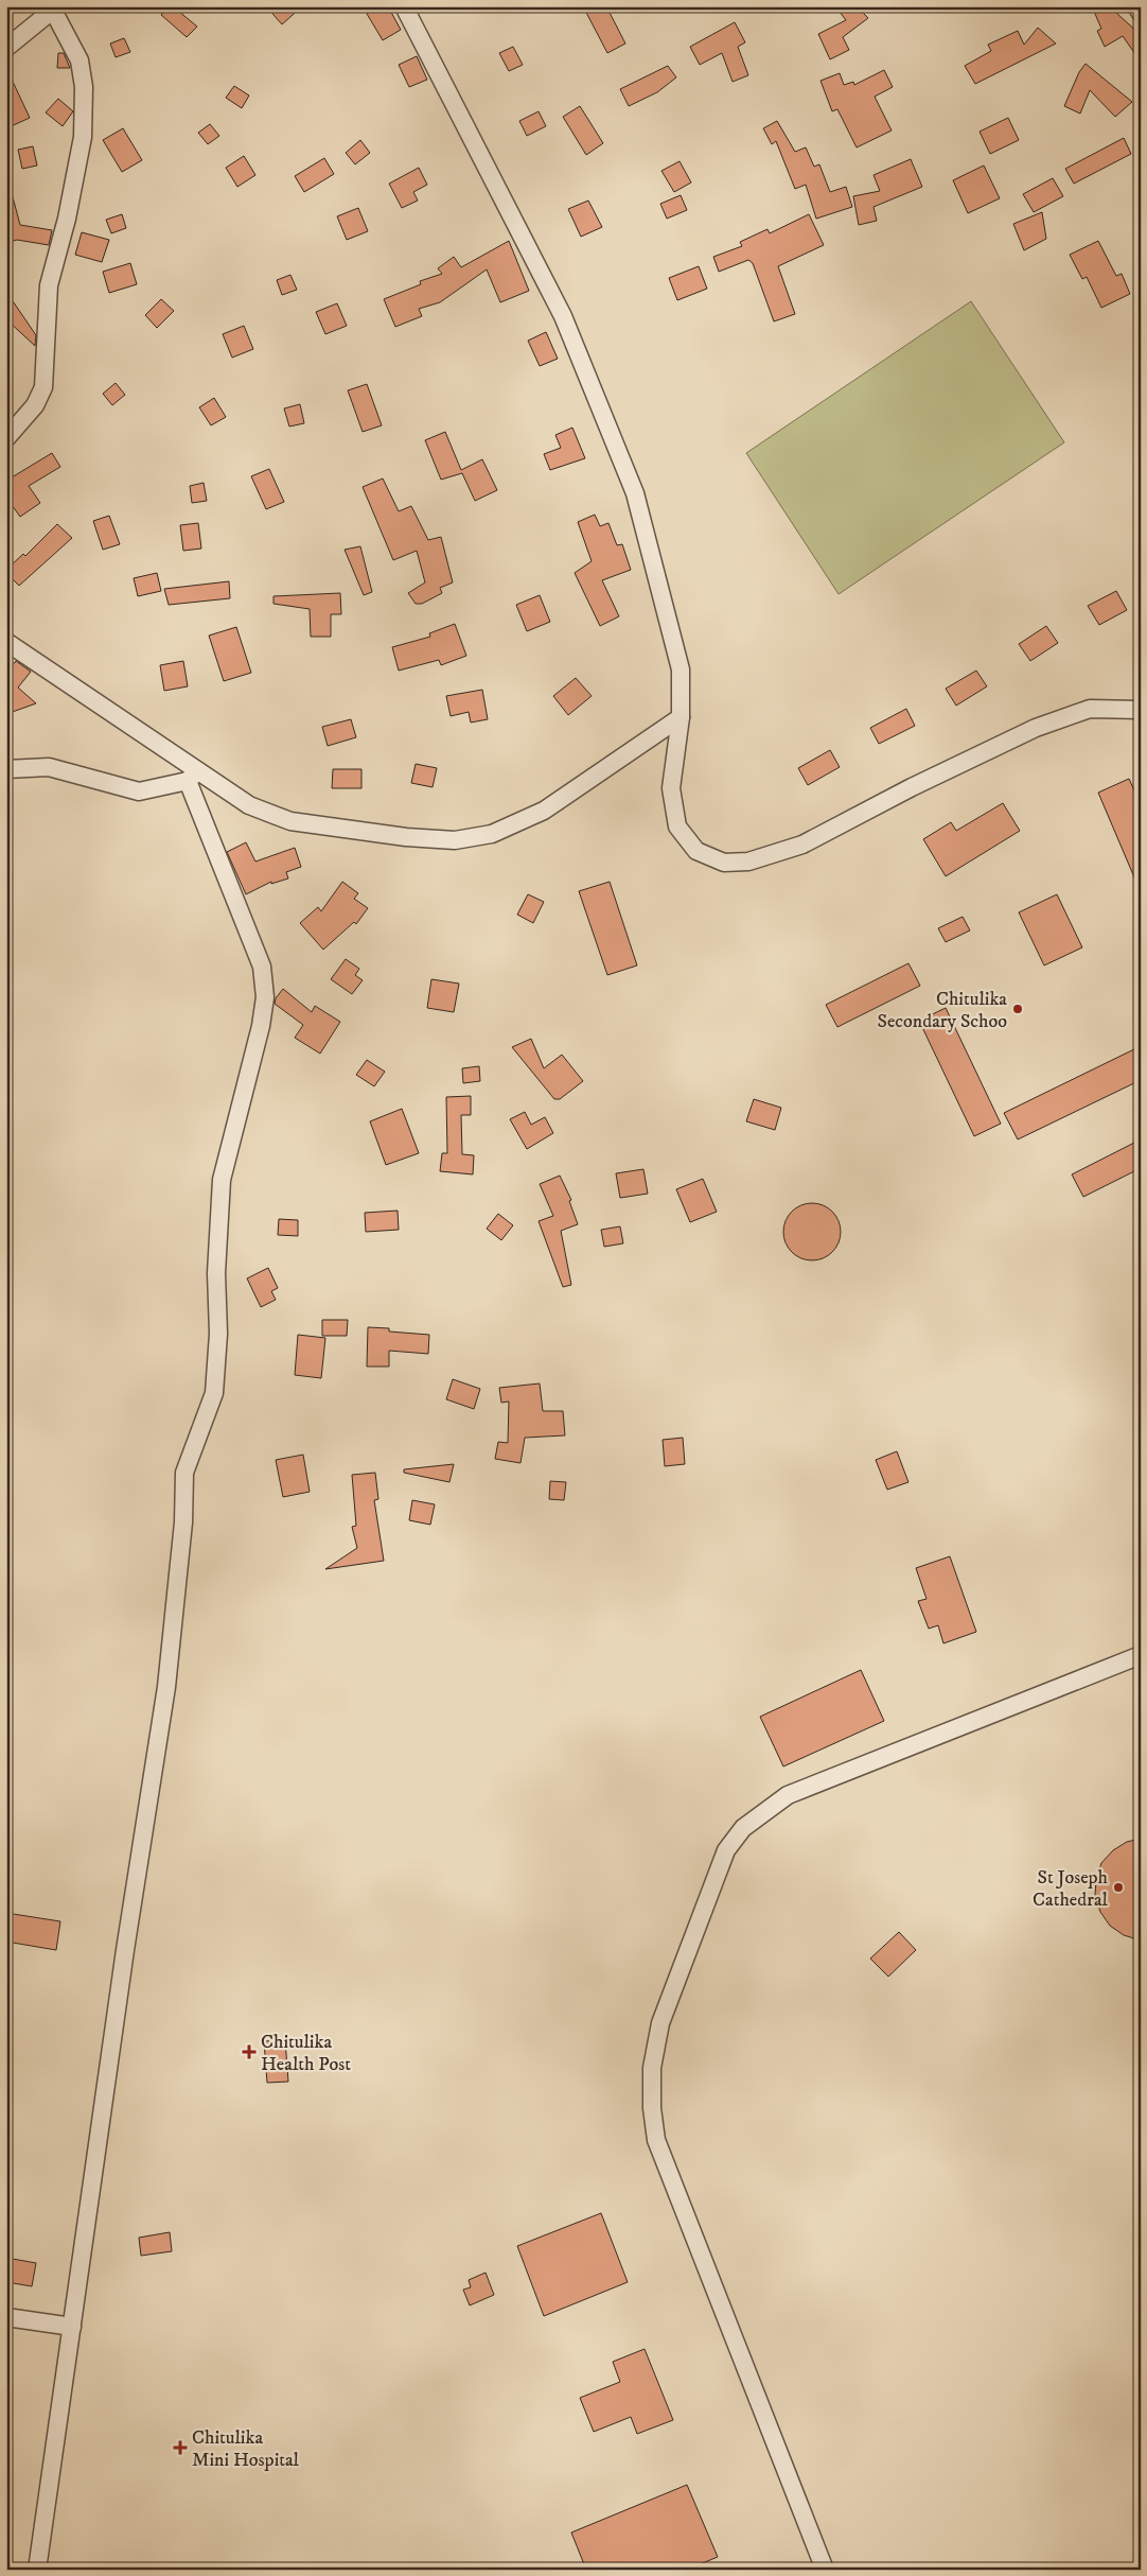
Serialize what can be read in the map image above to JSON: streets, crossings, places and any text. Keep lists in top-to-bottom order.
{
  "places": {
    "other": ["Chitulika Secondary Schoo", "St Joseph Cathedral"],
    "health": ["Chitulika Health Post", "Chitulika Mini Hospital"]
  }
}
